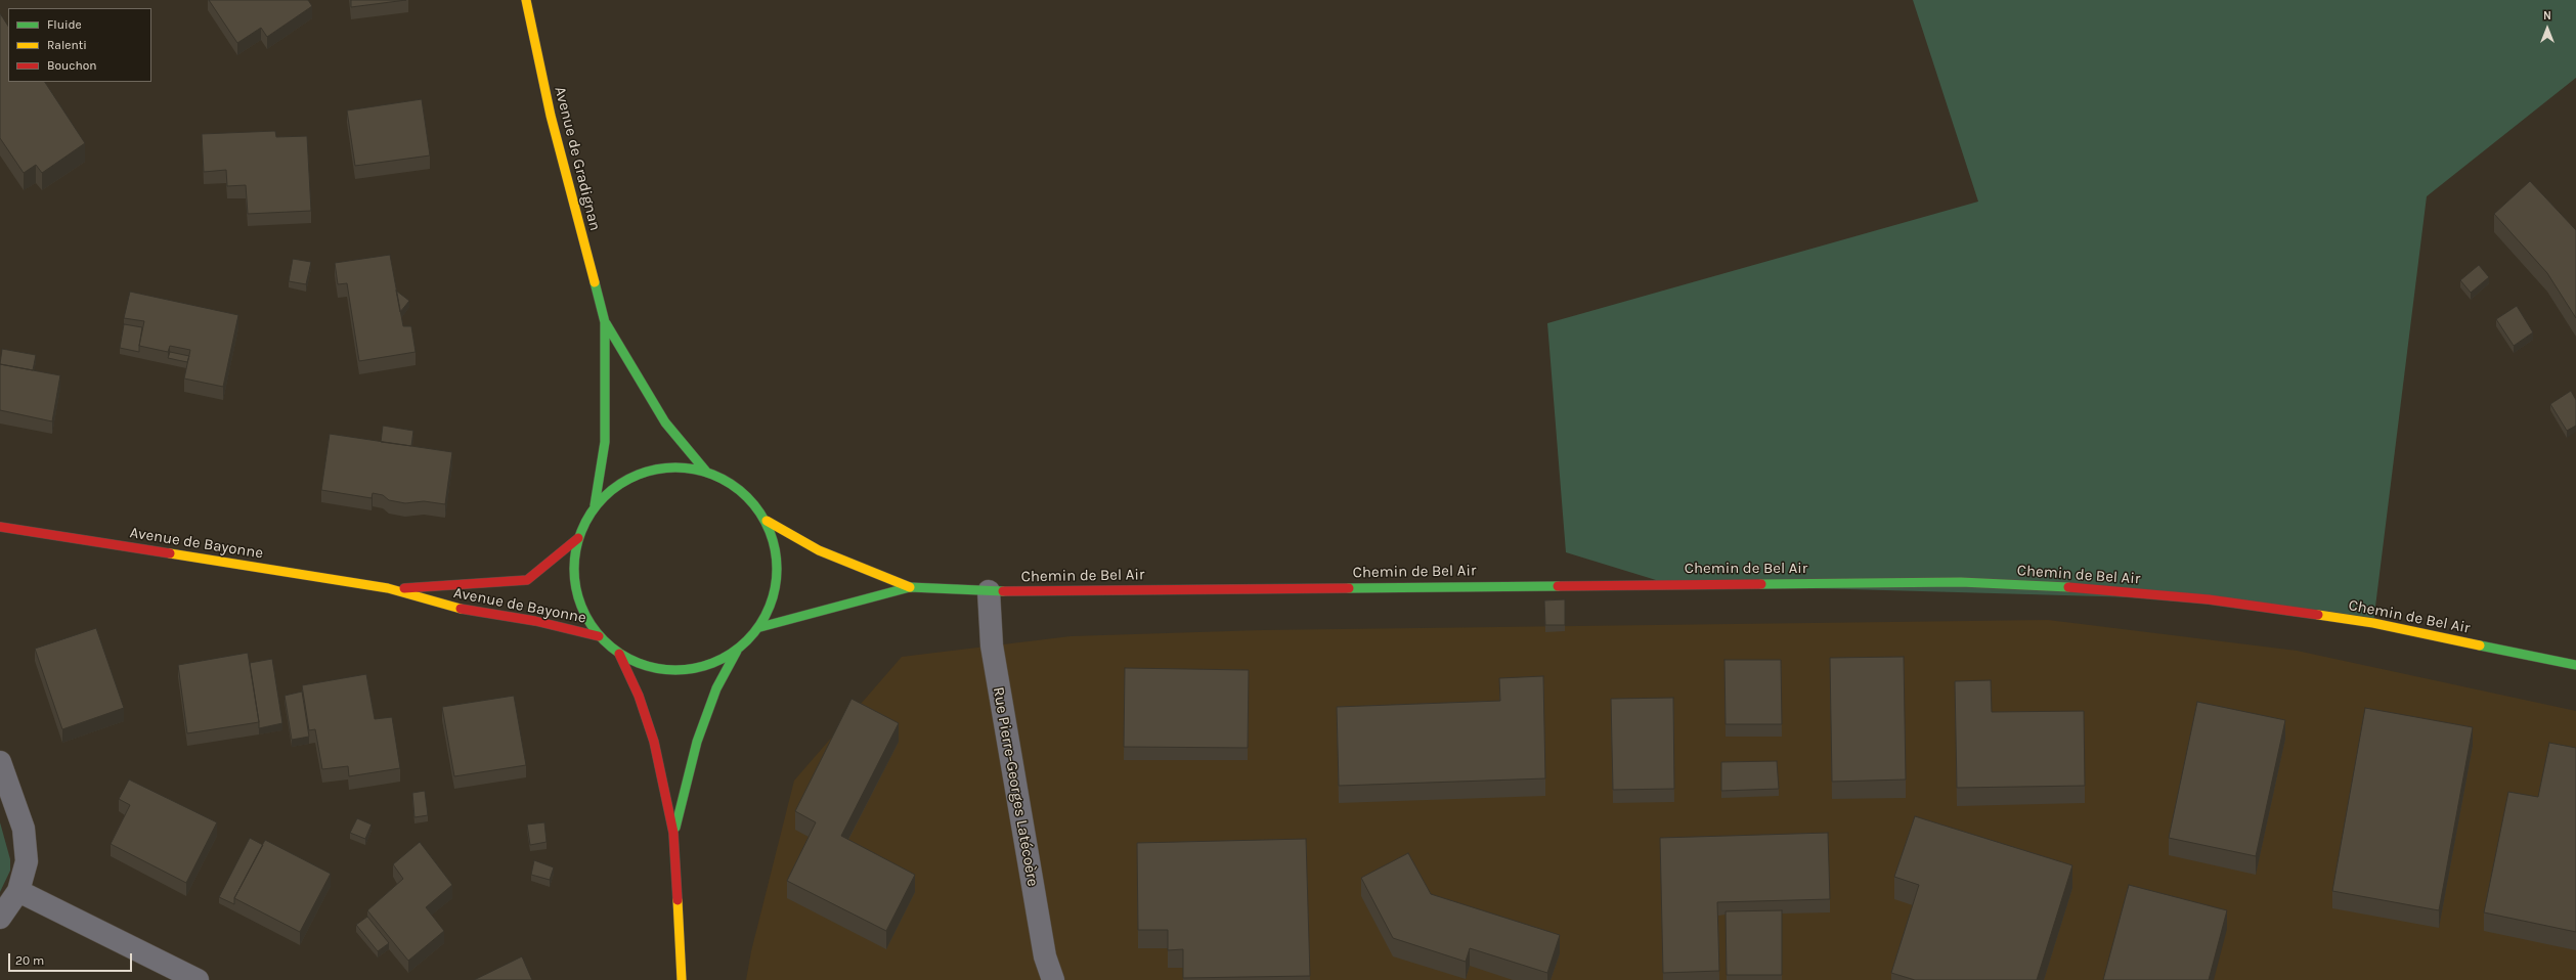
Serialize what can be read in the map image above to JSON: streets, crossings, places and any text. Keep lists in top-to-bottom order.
{
  "streets": {
    "street": [
      "Avenue de Gradignan",
      "Avenue de Bayonne",
      "Chemin de Bel Air",
      "Rue Pierre-Georges Latécoère"
    ]
  },
  "crossings": [
    ["Chemin de Bel Air", "Rue Pierre-Georges Latécoère"]
  ],
  "legend": ["Fluide", "Ralenti", "Bouchon"],
  "scale_bar": "20 m",
  "north": "top"
}
